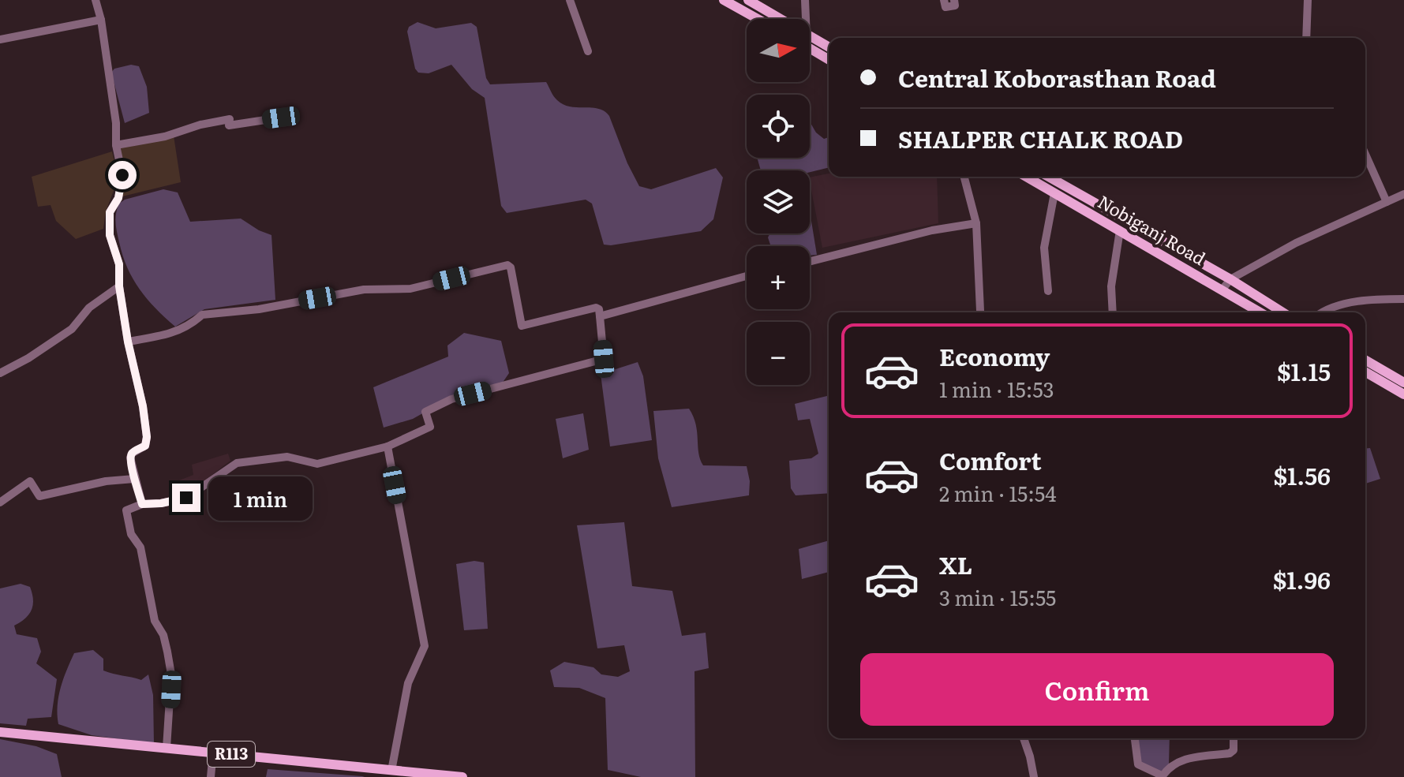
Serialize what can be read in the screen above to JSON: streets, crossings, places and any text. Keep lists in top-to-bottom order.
{
  "streets": {
    "main road": ["Nobiganj Road", "R113"]
  },
  "north": "right",
  "page": {
    "map_buttons": ["+", "−"],
    "banner": ["Central Koborasthan Road", "SHALPER CHALK ROAD"],
    "list": [
      {
        "name": "Economy",
        "note": "1 min · 15:53",
        "value": "$1.15"
      },
      {
        "name": "Comfort",
        "note": "2 min · 15:54",
        "value": "$1.56"
      },
      {
        "name": "XL",
        "note": "3 min · 15:55",
        "value": "$1.96"
      }
    ],
    "bubble": "1 min",
    "buttons": "Confirm"
  }
}
